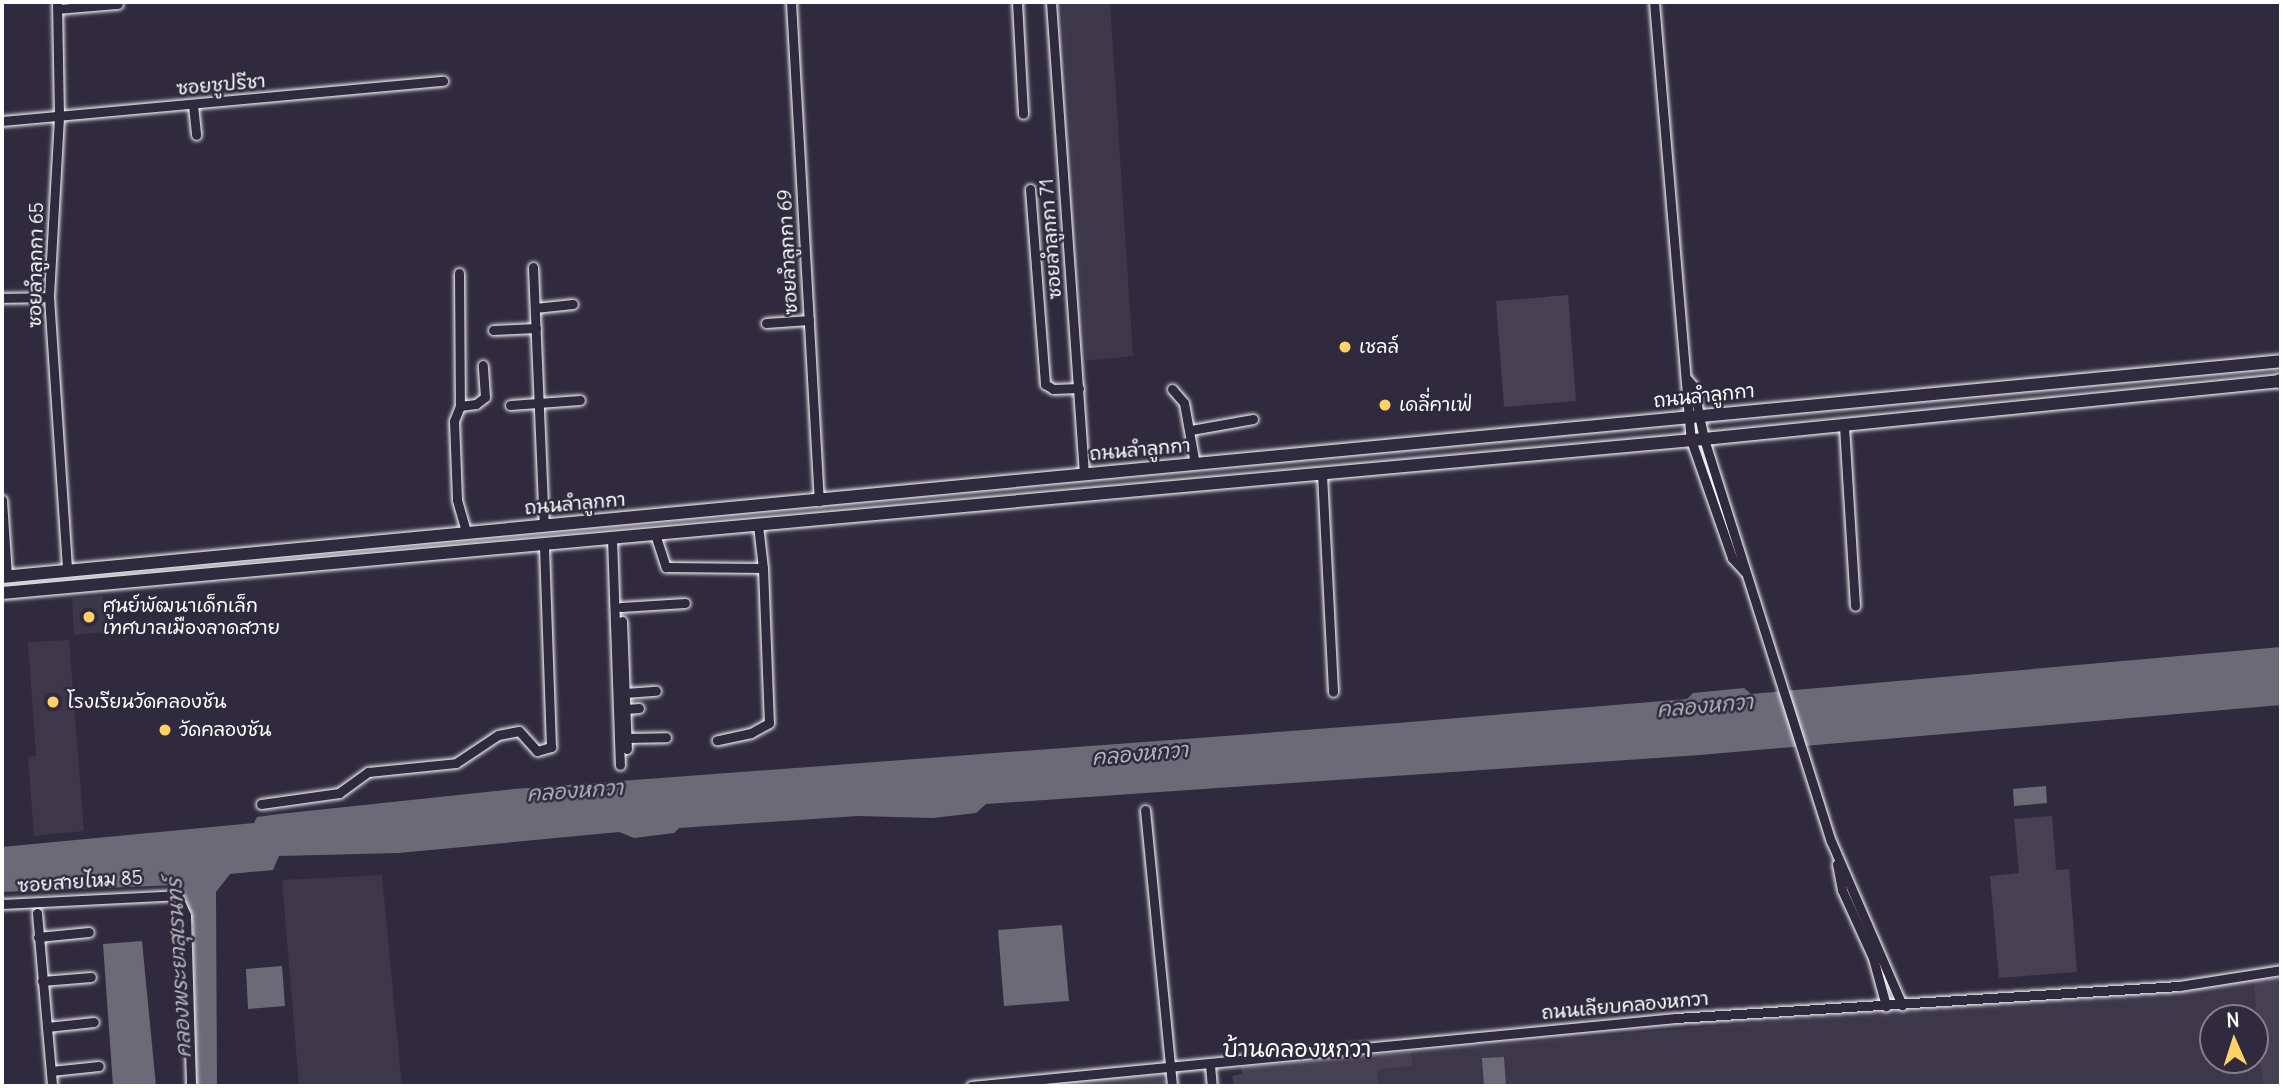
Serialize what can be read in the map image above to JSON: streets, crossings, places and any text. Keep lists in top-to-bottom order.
{
  "streets": {
    "main road": ["ถนนลำลูกกา"],
    "street": [
      "ซอยชูปรีชา",
      "ซอยลำลูกกา 71",
      "ซอยลำลูกกา 69",
      "ซอยลำลูกกา 65",
      "ซอยสายไหม 85",
      "ถนนเลียบคลองหกวา"
    ]
  },
  "crossings": [
    ["ซอยชูปรีชา", "ซอยลำลูกกา 65"],
    ["ซอยลำลูกกา 71", "ถนนลำลูกกา"],
    ["ซอยลำลูกกา 69", "ถนนลำลูกกา"],
    ["ซอยลำลูกกา 65", "ถนนลำลูกกา"]
  ],
  "districts": ["บ้านคลองหกวา"],
  "water": ["คลองหกวา", "คลองพระยาสุเรนทร์"],
  "places": [
    "เชลล์",
    "เดลี่คาเฟ่",
    "ศูนย์พัฒนาเด็กเล็ก เทศบาลเมืองลาดสวาย",
    "โรงเรียนวัดคลองชัน",
    "วัดคลองชัน"
  ],
  "north": "top"
}
